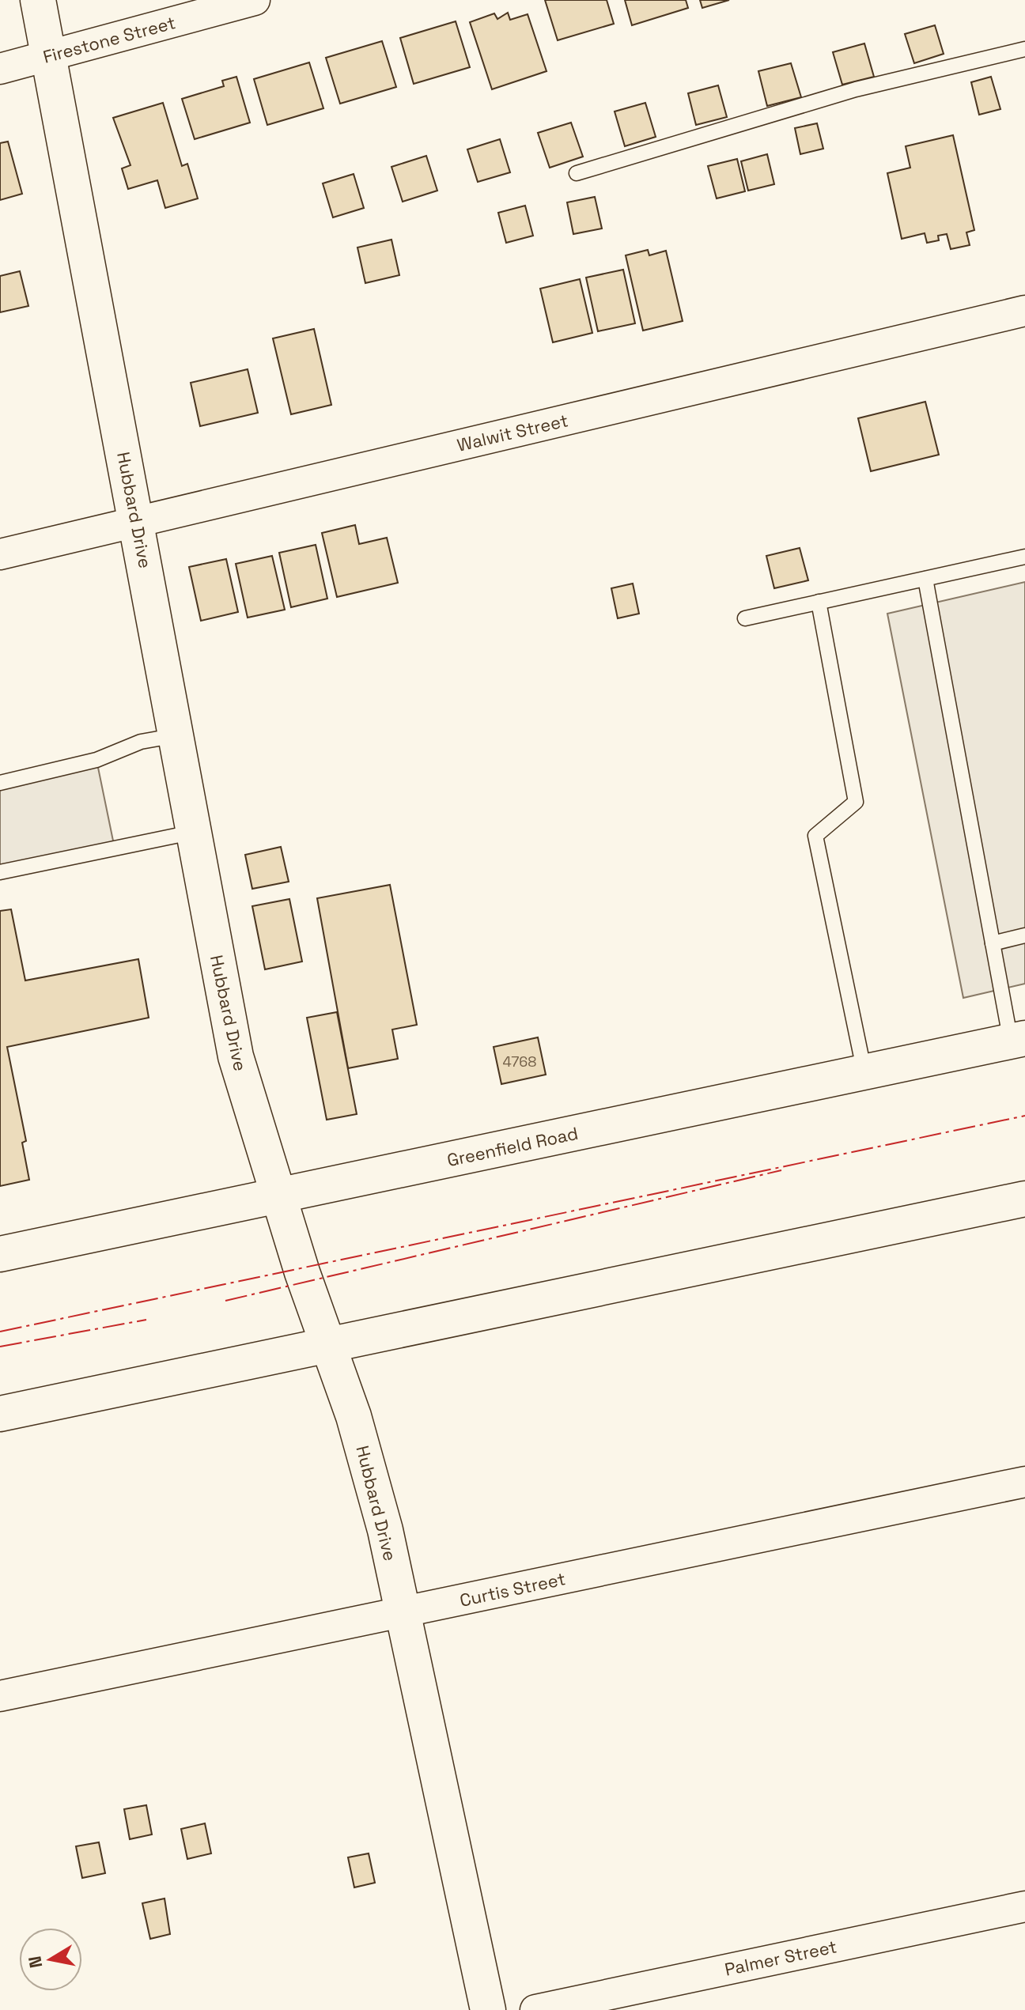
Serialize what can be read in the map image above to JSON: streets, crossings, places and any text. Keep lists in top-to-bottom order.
{
  "streets": {
    "main road": ["Hubbard Drive", "Greenfield Road"],
    "street": [
      "Firestone Street",
      "Walwit Street",
      "Curtis Street",
      "Palmer Street"
    ]
  },
  "crossings": [
    ["Firestone Street", "Hubbard Drive"],
    ["Walwit Street", "Hubbard Drive"],
    ["Hubbard Drive", "Greenfield Road"],
    ["Hubbard Drive", "Curtis Street"]
  ],
  "house_numbers": ["4768"],
  "north": "left"
}
